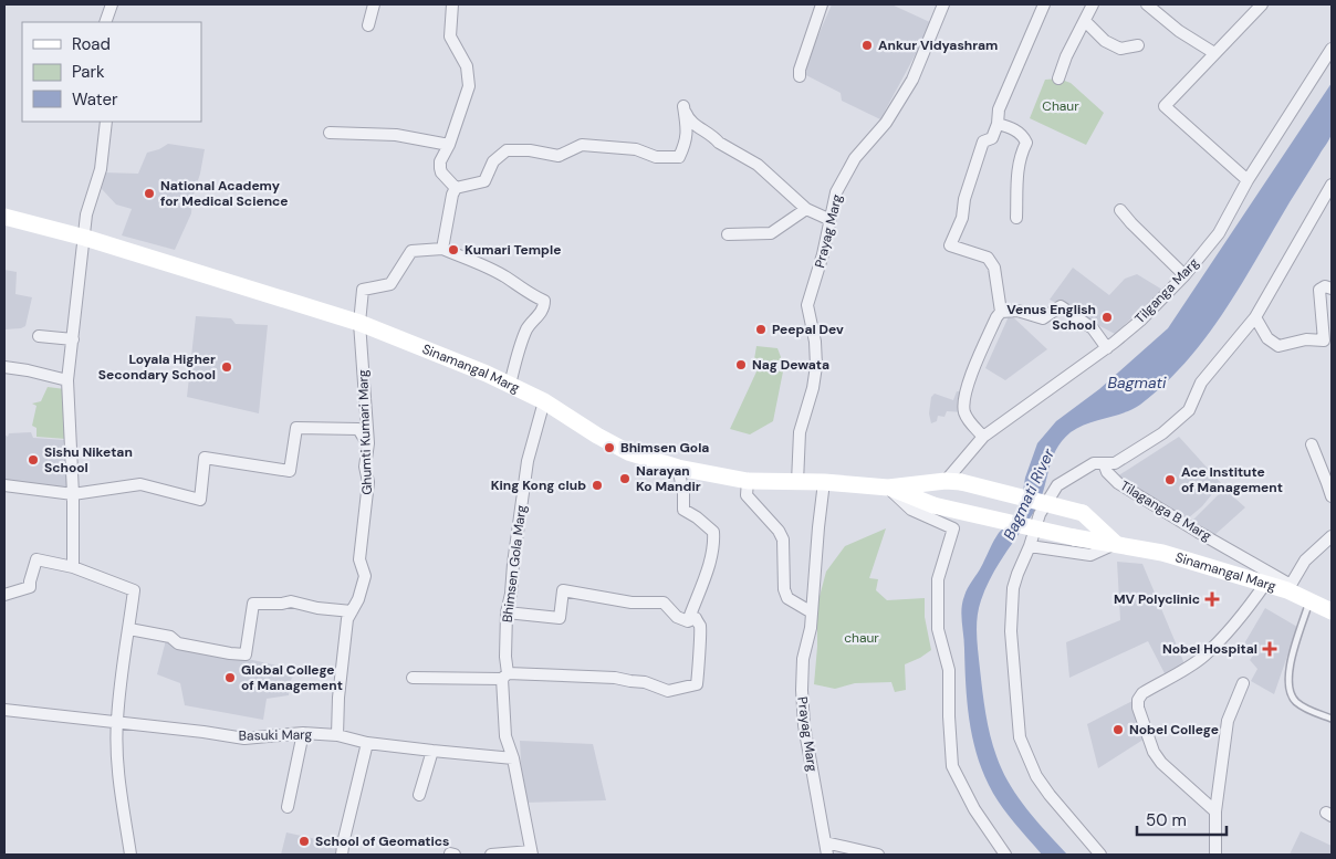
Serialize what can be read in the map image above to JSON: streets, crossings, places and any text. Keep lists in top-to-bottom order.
{
  "streets": {
    "main road": ["Sinamangal Marg"],
    "street": [
      "Prayag Marg",
      "Tilganga Marg",
      "Ghumti Kumari Marg",
      "Tilaganga B Marg",
      "Bhimsen Gola Marg",
      "Basuki Marg"
    ]
  },
  "crossings": [
    ["Prayag Marg", "Sinamangal Marg"],
    ["Sinamangal Marg", "Ghumti Kumari Marg"],
    ["Sinamangal Marg", "Tilaganga B Marg"],
    ["Sinamangal Marg", "Bhimsen Gola Marg"],
    ["Ghumti Kumari Marg", "Basuki Marg"],
    ["Bhimsen Gola Marg", "Basuki Marg"]
  ],
  "water": ["Bagmati", "Bagmati River"],
  "parks": ["Chaur", "chaur"],
  "places": {
    "other": [
      "Ankur Vidyashram",
      "National Academy for Medical Science",
      "Kumari Temple",
      "Venus English School",
      "Peepal Dev",
      "Nag Dewata",
      "Loyala Higher Secondary School",
      "Bhimsen Gola",
      "Sishu Niketan School",
      "Narayan Ko Mandir",
      "Ace Institute of Management",
      "King Kong club",
      "Global College of Management",
      "Nobel College",
      "School of Geomatics"
    ],
    "health": ["MV Polyclinic", "Nobel Hospital"]
  },
  "legend": ["Road", "Park", "Water"],
  "scale_bar": "50 m"
}
